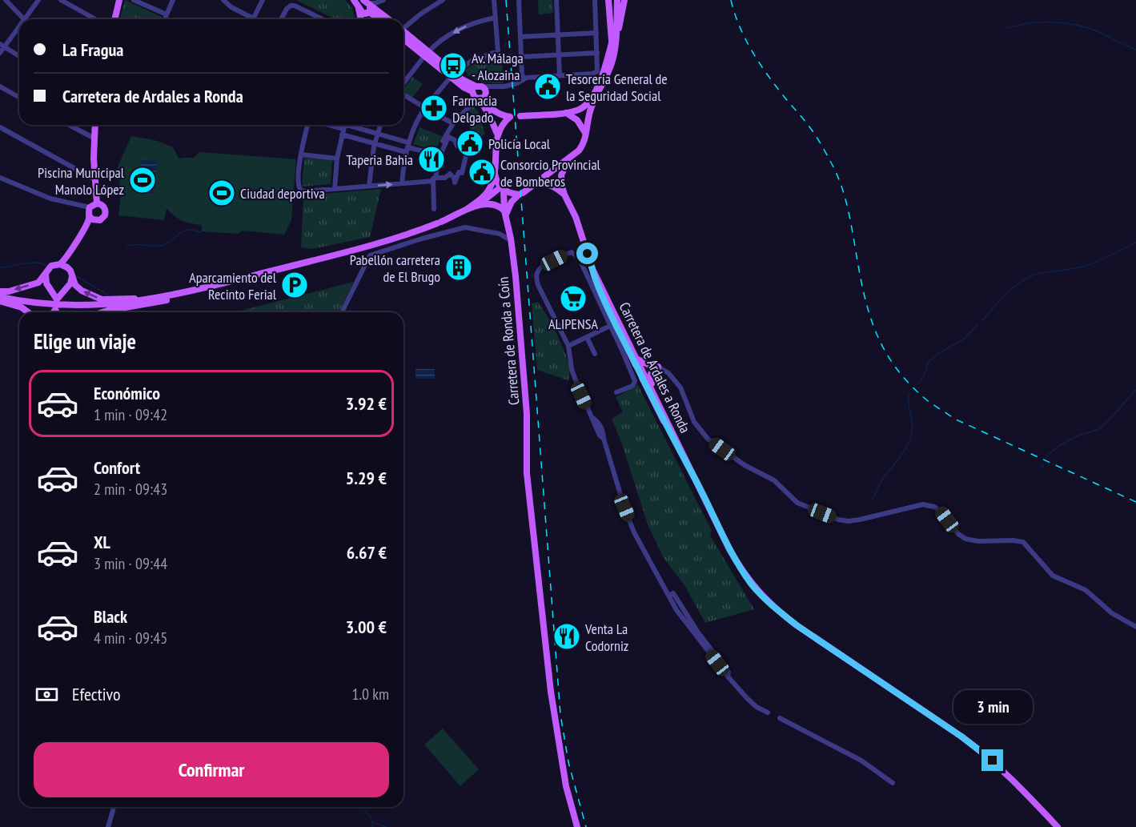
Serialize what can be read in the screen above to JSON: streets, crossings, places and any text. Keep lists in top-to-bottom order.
{
  "streets": {
    "main road": ["Carretera de Ronda a Coín", "Carretera de Ardales a Ronda"]
  },
  "places": {
    "bus stop": ["Av. Málaga - Alozaina"],
    "public building": ["Tesorería General de la Seguridad Social", "Policía Local", "Consorcio Provincial de Bomberos"],
    "pharmacy": ["Farmacia Delgado"],
    "restaurant": ["Taperia Bahia", "Venta La Codorniz"],
    "sports": ["Piscina Municipal Manolo López", "Ciudad deportiva"],
    "building": ["Pabellón carretera de El Brugo"],
    "parking": ["Aparcamiento del Recinto Ferial"],
    "supermarket": ["ALIPENSA"]
  },
  "page": {
    "banner": ["La Fragua", "Carretera de Ardales a Ronda"],
    "heading": "Elige un viaje",
    "list": [
      {
        "name": "Económico",
        "note": "1 min · 09:42",
        "value": "3.92 €"
      },
      {
        "name": "Confort",
        "note": "2 min · 09:43",
        "value": "5.29 €"
      },
      {
        "name": "XL",
        "note": "3 min · 09:44",
        "value": "6.67 €"
      },
      {
        "name": "Black",
        "note": "4 min · 09:45",
        "value": "3.00 €"
      }
    ],
    "pay": ["Efectivo", "1.0 km"],
    "bubble": "3 min",
    "buttons": "Confirmar"
  }
}
